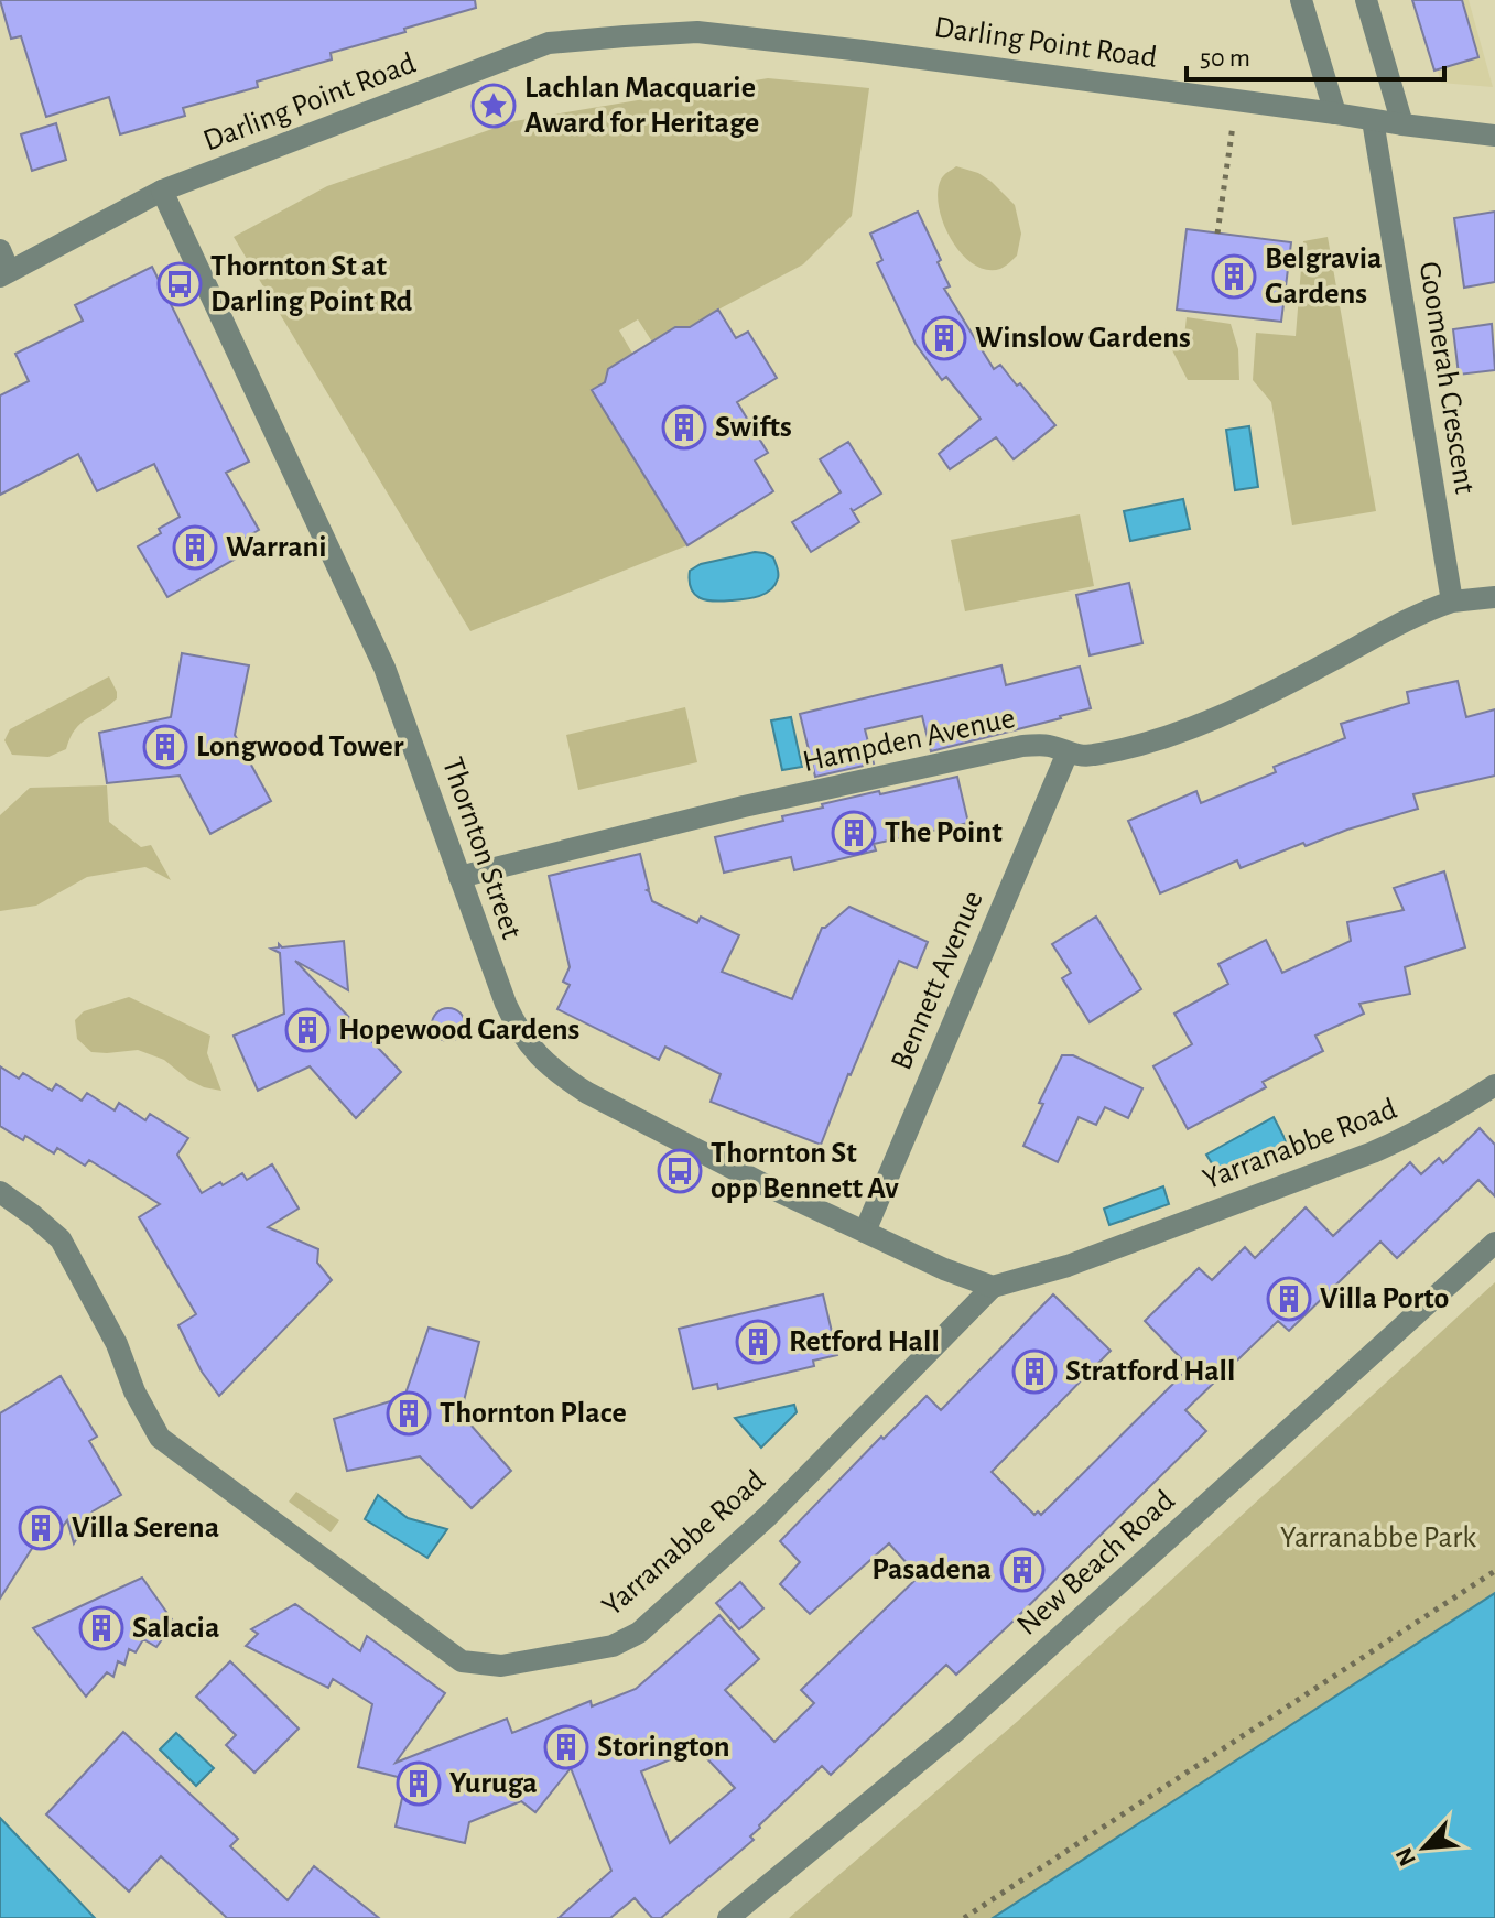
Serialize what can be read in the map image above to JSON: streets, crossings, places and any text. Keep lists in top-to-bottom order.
{
  "streets": {
    "street": [
      "Darling Point Road",
      "Goomerah Crescent",
      "Hampden Avenue",
      "Thornton Street",
      "Bennett Avenue",
      "Yarranabbe Road",
      "New Beach Road"
    ]
  },
  "crossings": [
    ["Darling Point Road", "Goomerah Crescent"],
    ["Darling Point Road", "Thornton Street"],
    ["Goomerah Crescent", "Hampden Avenue"],
    ["Hampden Avenue", "Thornton Street"],
    ["Hampden Avenue", "Bennett Avenue"],
    ["Thornton Street", "Bennett Avenue"],
    ["Thornton Street", "Yarranabbe Road"]
  ],
  "parks": ["Yarranabbe Park"],
  "places": {
    "place": ["Lachlan Macquarie Award for Heritage"],
    "building": [
      "Belgravia Gardens",
      "Winslow Gardens",
      "Swifts",
      "Warrani",
      "Longwood Tower",
      "The Point",
      "Hopewood Gardens",
      "Villa Porto",
      "Retford Hall",
      "Stratford Hall",
      "Thornton Place",
      "Villa Serena",
      "Pasadena",
      "Salacia",
      "Storington",
      "Yuruga"
    ],
    "bus stop": ["Thornton St at Darling Point Rd", "Thornton St opp Bennett Av"]
  },
  "scale_bar": "50 m",
  "north": "bottom left"
}
